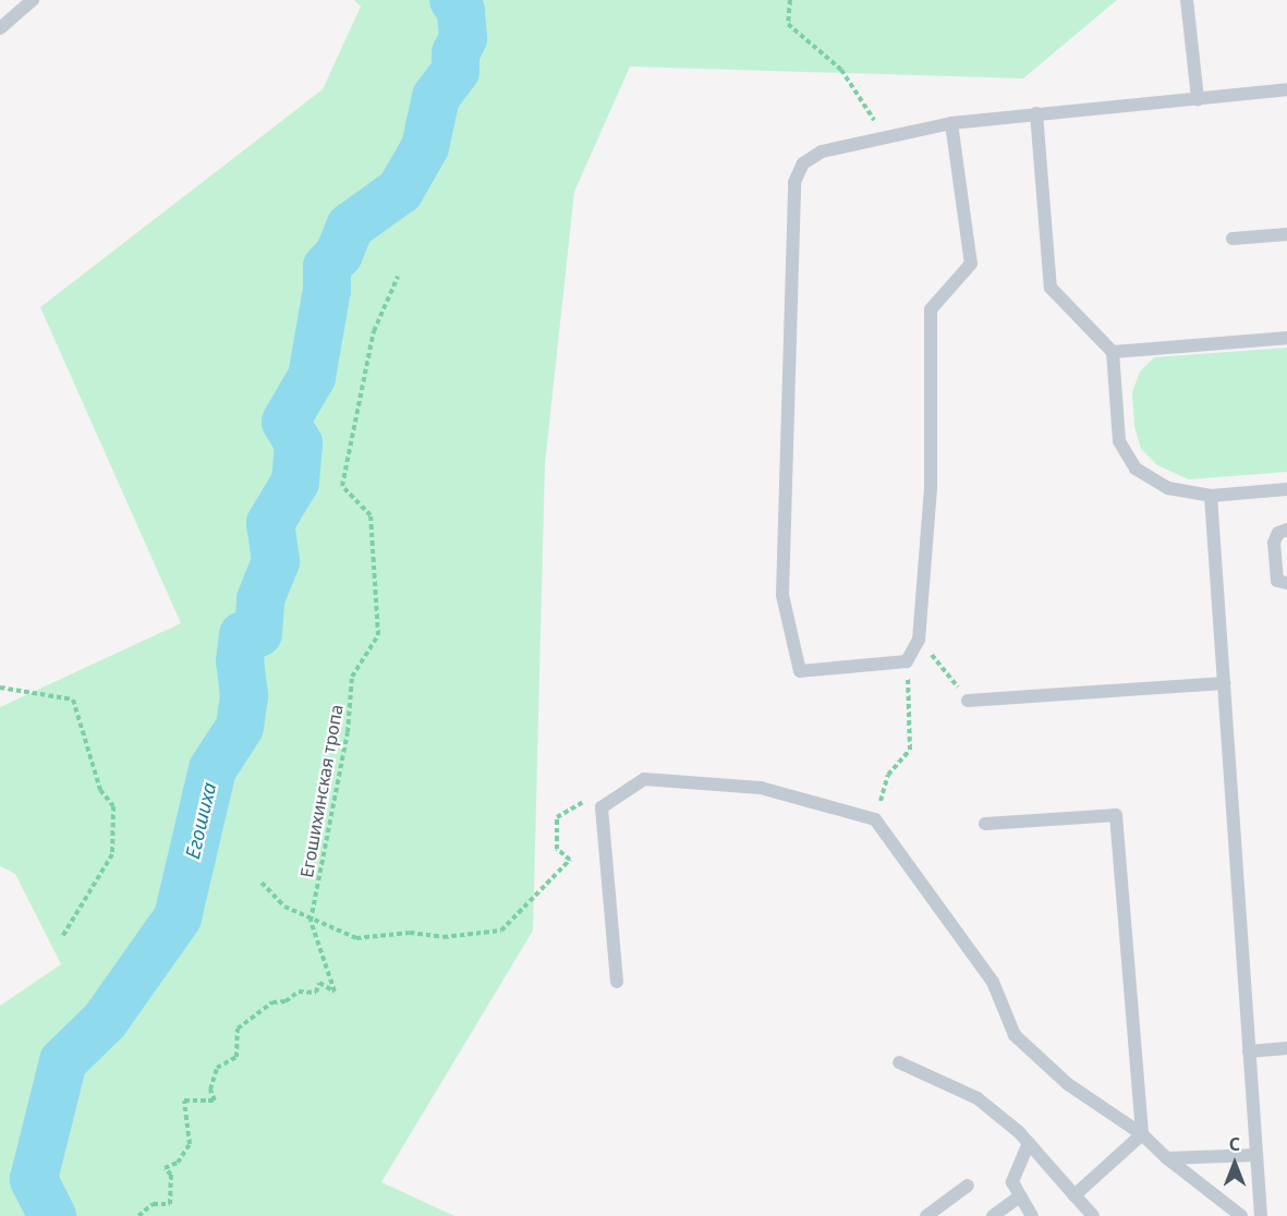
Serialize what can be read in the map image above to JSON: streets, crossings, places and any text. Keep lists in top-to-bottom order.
{
  "streets": {
    "path": ["Егошихинская тропа"]
  },
  "water": ["Егошиха"],
  "north": "top"
}
